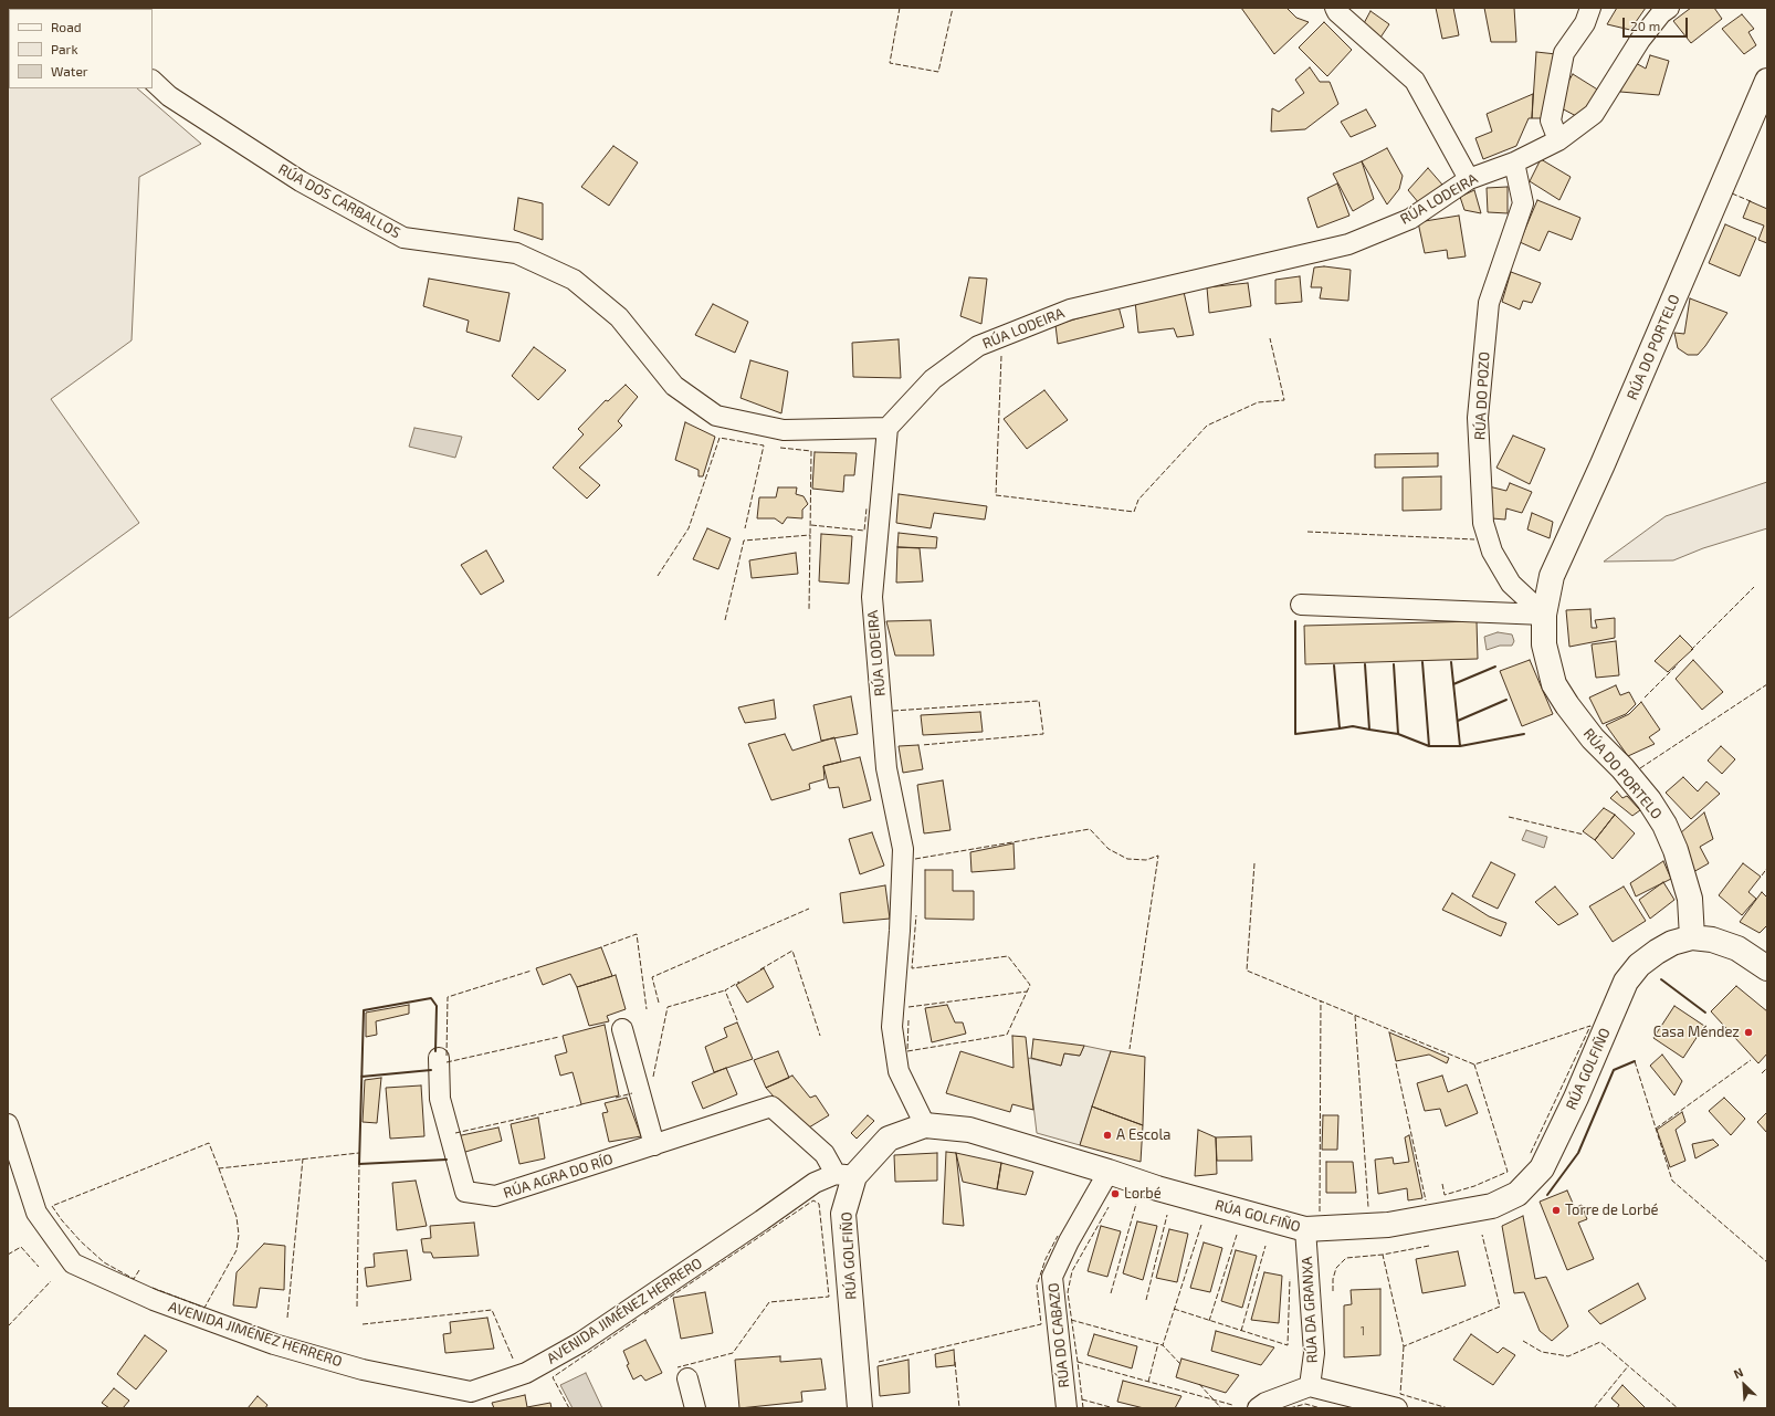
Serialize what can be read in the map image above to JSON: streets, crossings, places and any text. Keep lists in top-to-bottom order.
{
  "streets": {
    "main road": ["RÚA DO PORTELO", "RÚA GOLFIÑO"],
    "street": [
      "RÚA LODEIRA",
      "RÚA DOS CARBALLOS",
      "RÚA DO POZO",
      "RÚA AGRA DO RÍO",
      "RÚA DA GRANXA",
      "AVENIDA JIMÉNEZ HERRERO",
      "RÚA DO CABAZO"
    ]
  },
  "crossings": [
    ["RÚA LODEIRA", "RÚA DOS CARBALLOS"],
    ["RÚA LODEIRA", "RÚA DO POZO"],
    ["RÚA LODEIRA", "RÚA GOLFIÑO"],
    ["RÚA DO PORTELO", "RÚA DO POZO"],
    ["RÚA DO PORTELO", "RÚA GOLFIÑO"],
    ["RÚA GOLFIÑO", "RÚA AGRA DO RÍO"],
    ["RÚA GOLFIÑO", "RÚA DA GRANXA"],
    ["RÚA GOLFIÑO", "AVENIDA JIMÉNEZ HERRERO"],
    ["RÚA GOLFIÑO", "RÚA DO CABAZO"],
    ["RÚA AGRA DO RÍO", "AVENIDA JIMÉNEZ HERRERO"]
  ],
  "places": [
    "Casa Méndez",
    "A Escola",
    "Lorbé",
    "Torre de Lorbé"
  ],
  "house_numbers": ["1"],
  "legend": ["Road", "Park", "Water"],
  "scale_bar": "20 m",
  "north": "top left"
}
